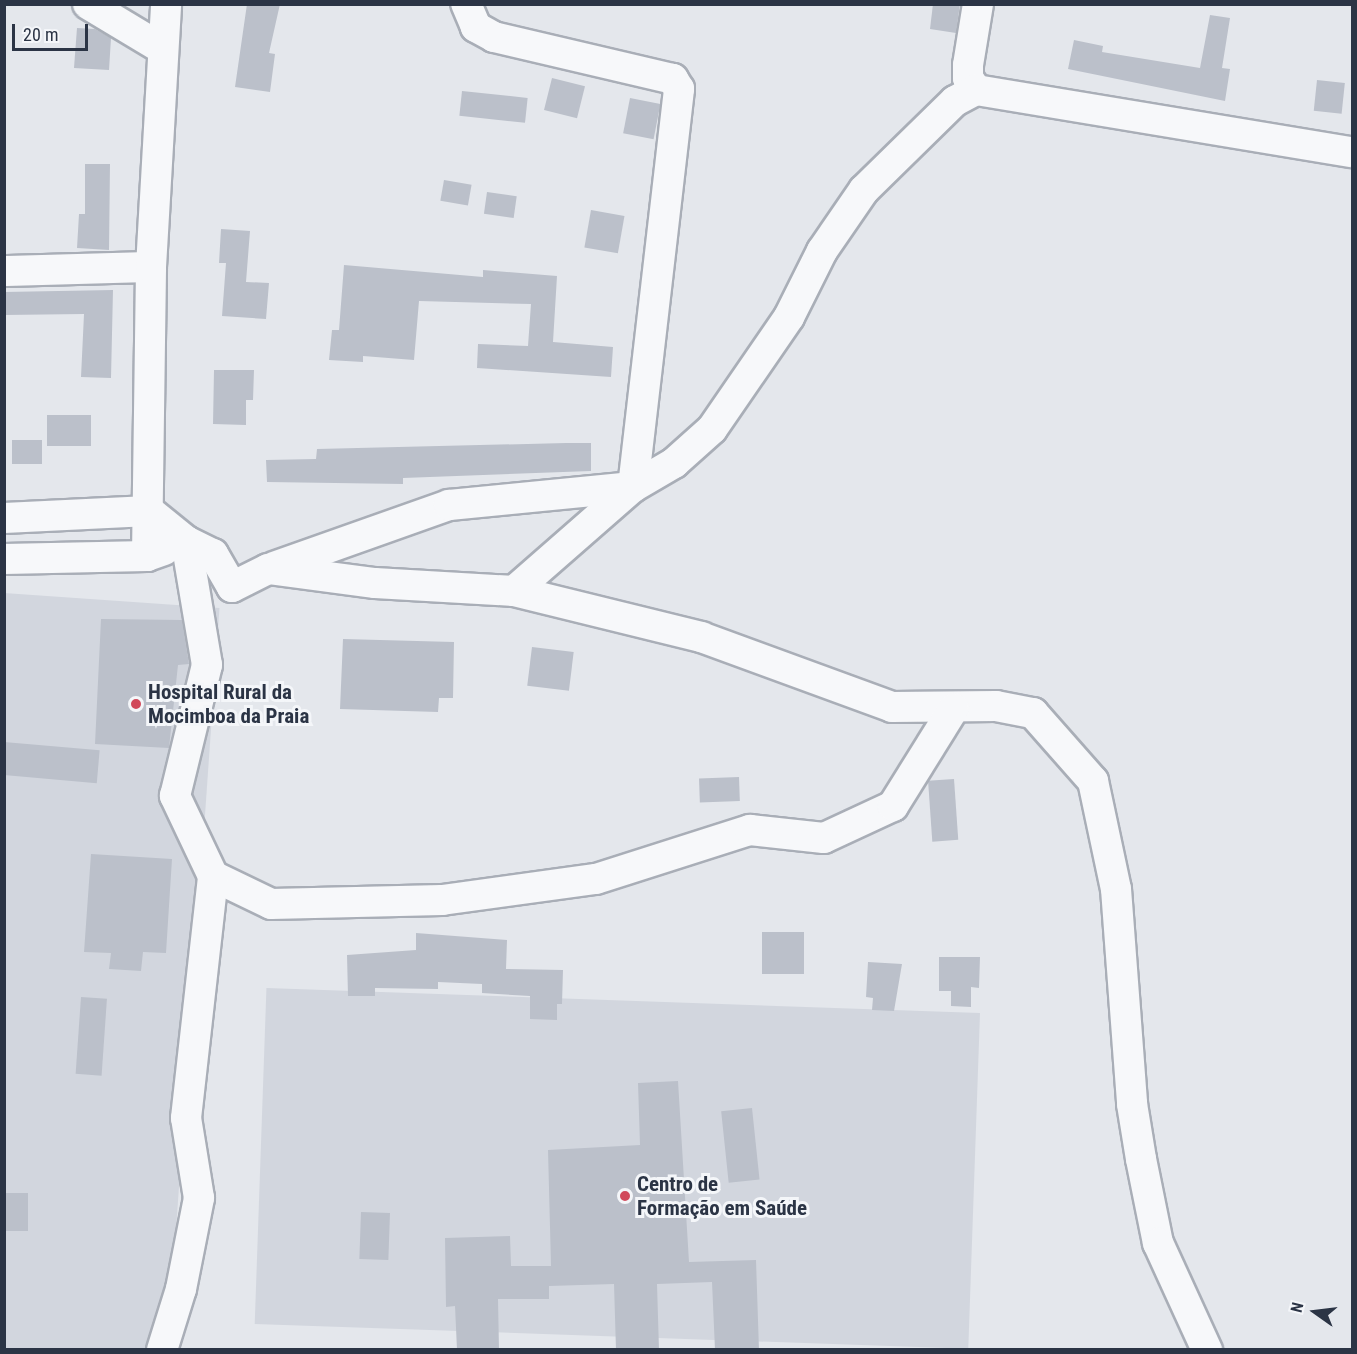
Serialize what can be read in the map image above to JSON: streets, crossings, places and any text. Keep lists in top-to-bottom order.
{
  "places": ["Hospital Rural da Mocimboa da Praia", "Centro de Formação em Saúde"],
  "scale_bar": "20 m",
  "north": "left"
}
